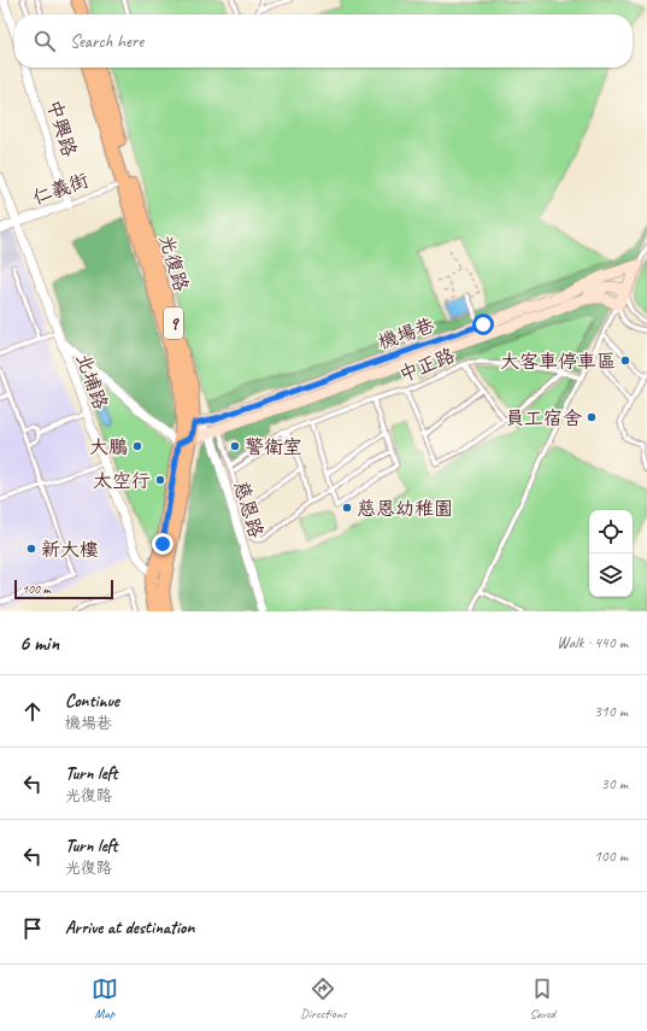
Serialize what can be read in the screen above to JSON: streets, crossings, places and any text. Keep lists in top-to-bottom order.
{
  "streets": {
    "main road": ["光復路", "9"],
    "street": [
      "中興路",
      "仁義街",
      "機場巷",
      "北埔路",
      "慈恩路"
    ],
    "lane": ["中正路"]
  },
  "crossings": [
    ["中興路", "仁義街"],
    ["仁義街", "光復路"],
    ["仁義街", "北埔路"],
    ["光復路", "9"],
    ["光復路", "機場巷"],
    ["光復路", "北埔路"],
    ["9", "北埔路"],
    ["機場巷", "慈恩路"]
  ],
  "places": [
    "大客車停車區",
    "員工宿舍",
    "大鵬",
    "警衛室",
    "太空行",
    "慈恩幼稚園",
    "新大樓"
  ],
  "scale_bar": "100 m",
  "page": {
    "search": "Search here",
    "scale": "100 m",
    "heading": ["6 min", "Walk · 440 m"],
    "list": [
      ["Continue", "機場巷", "310 m"],
      ["Turn left", "光復路", "30 m"],
      ["Turn left", "光復路", "100 m"],
      "Arrive at destination"
    ],
    "nav": ["Map", "Directions", "Saved"]
  }
}
